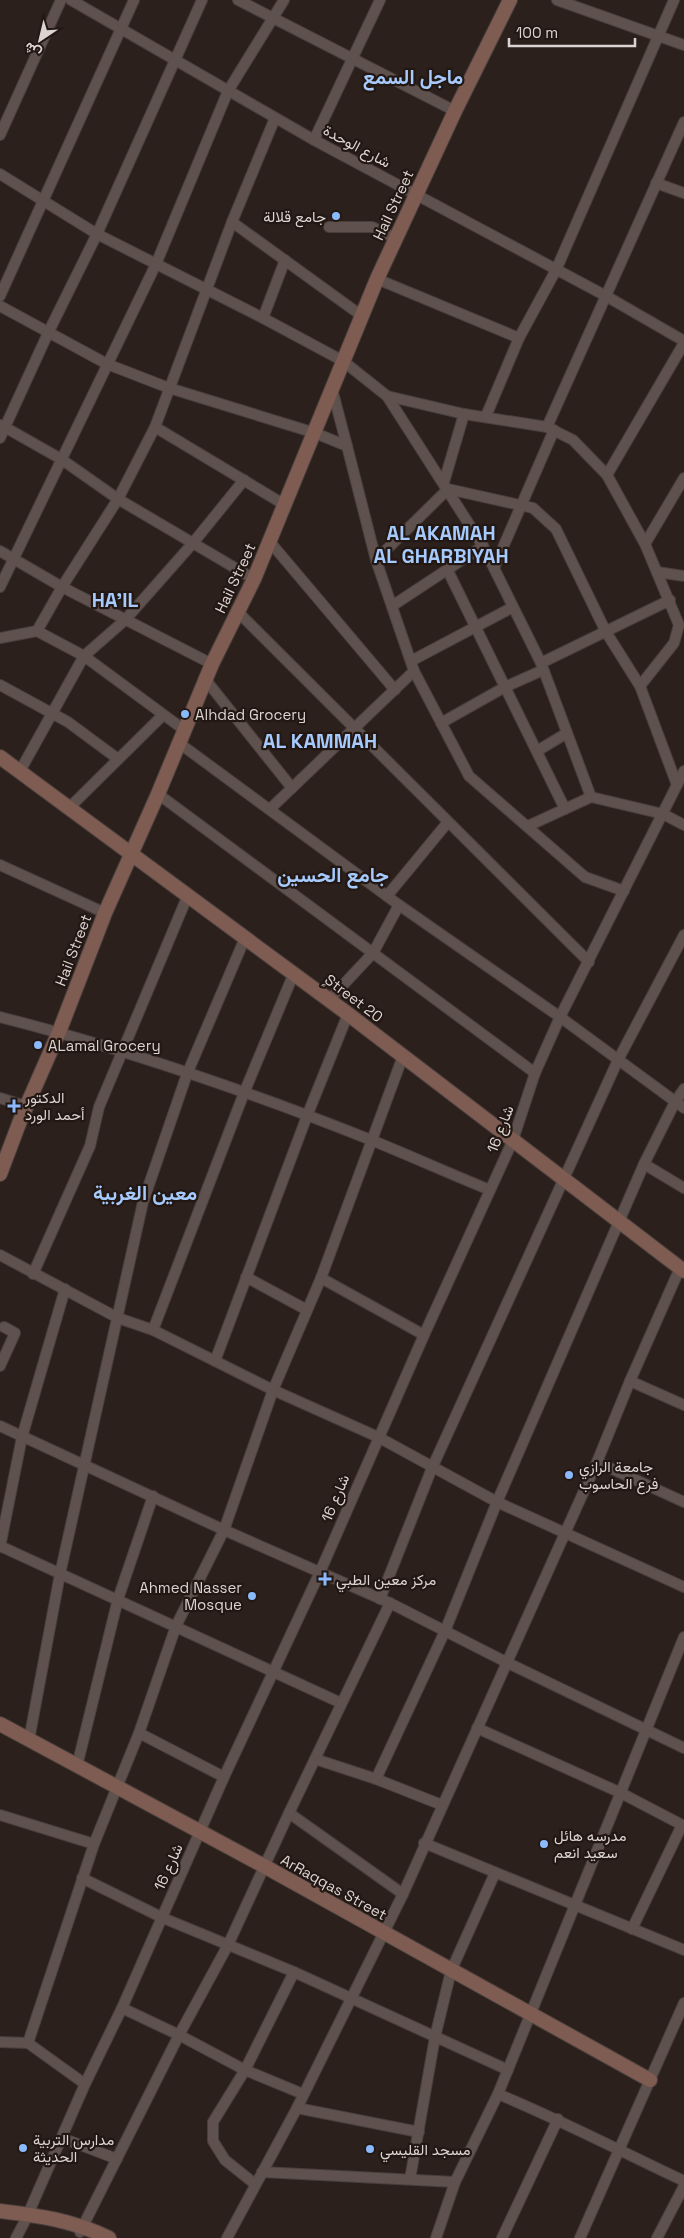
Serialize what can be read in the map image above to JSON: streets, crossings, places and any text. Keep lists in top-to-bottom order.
{
  "streets": {
    "street": [
      "شارع الوحدة",
      "Hail Street",
      "ٍStreet 20",
      "شارع 16",
      "ArRaqqas Street"
    ]
  },
  "crossings": [
    ["شارع الوحدة", "Hail Street"],
    ["Hail Street", "ٍStreet 20"],
    ["ٍStreet 20", "شارع 16"],
    ["شارع 16", "ArRaqqas Street"]
  ],
  "districts": [
    "ماجل السمع",
    "AL AKAMAH AL GHARBIYAH",
    "HA'IL",
    "AL KAMMAH",
    "جامع الحسين",
    "معين الغربية"
  ],
  "places": {
    "other": [
      "جامع قلالة",
      "Alhdad Grocery",
      "ALamal Grocery",
      "جامعة الرازي فرع الحاسوب",
      "Ahmed Nasser Mosque",
      "مدرسه هائل سعيد انعم",
      "مدارس التربية الحديثة",
      "مسجد القليسي"
    ],
    "health": ["الدكتور أحمد الورد", "مركز معين الطبي"]
  },
  "scale_bar": "100 m",
  "north": "bottom left"
}
